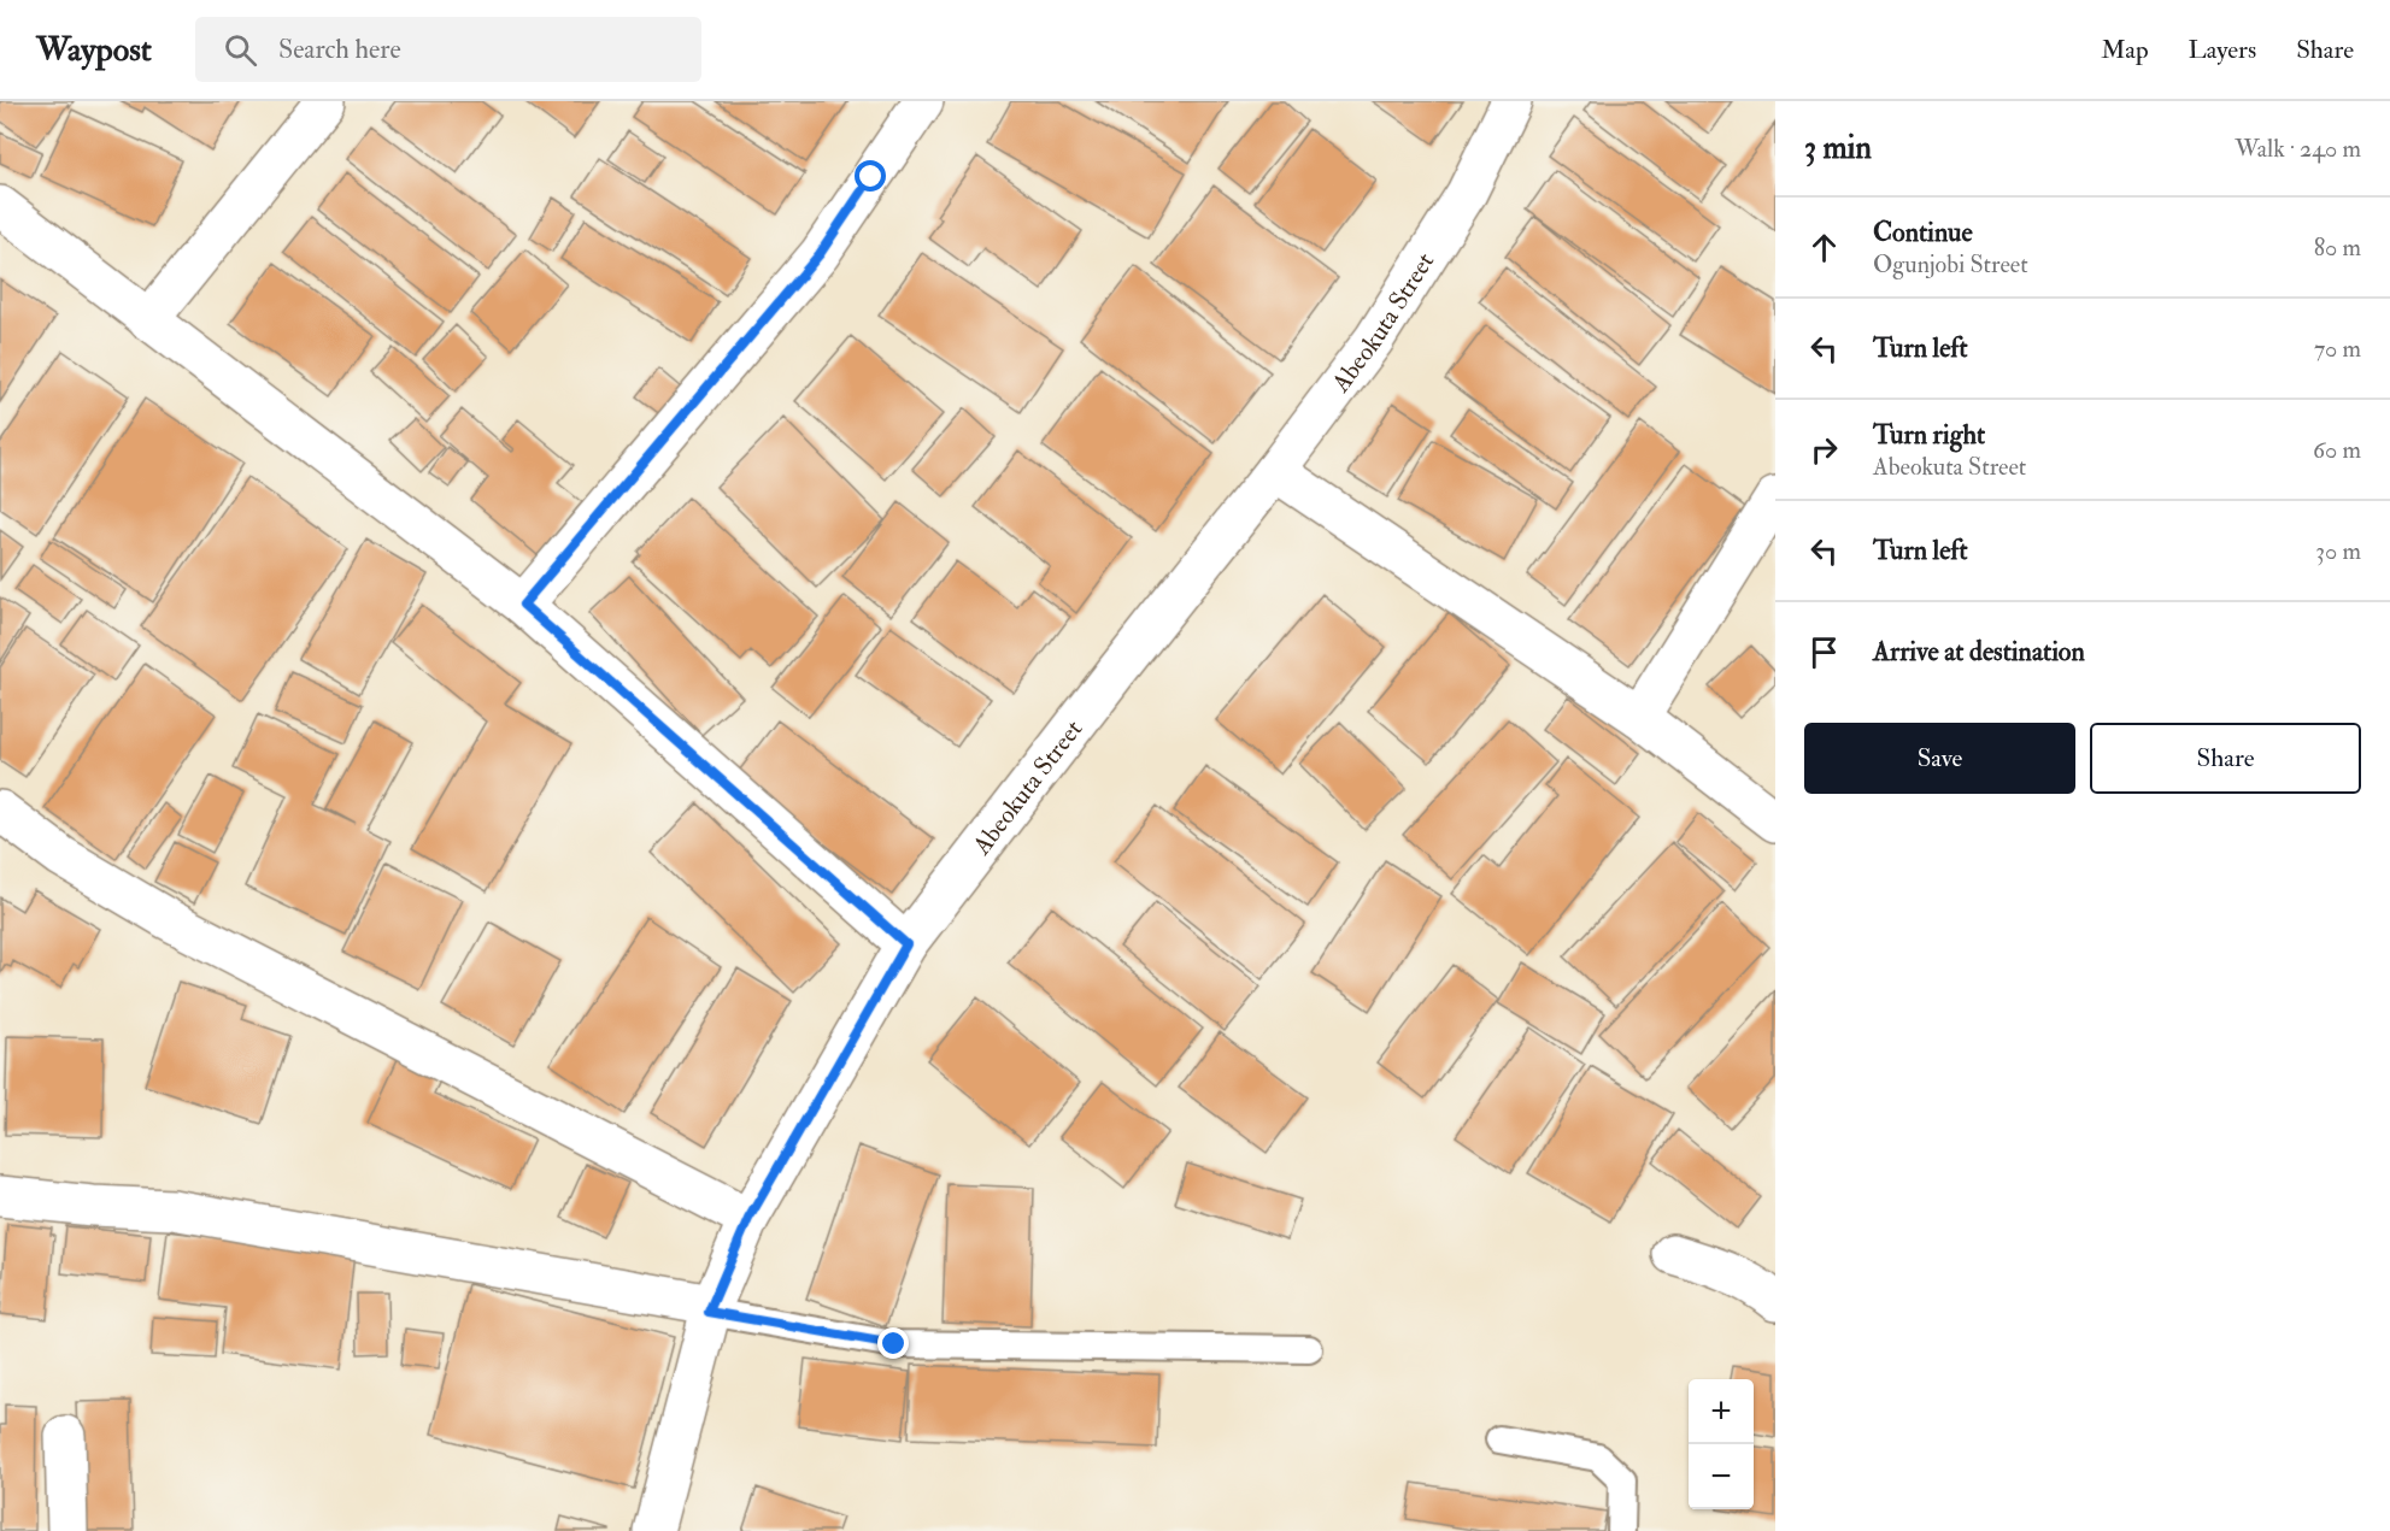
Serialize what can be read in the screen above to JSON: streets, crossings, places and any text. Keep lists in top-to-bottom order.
{
  "streets": {
    "street": ["Abeokuta Street"]
  },
  "page": {
    "header": "Waypost",
    "search": "Search here",
    "nav": ["Map", "Layers", "Share"],
    "heading": ["3 min", "Walk · 240 m"],
    "list": [
      ["Continue", "Ogunjobi Street", "80 m"],
      ["Turn left", "70 m"],
      ["Turn right", "Abeokuta Street", "60 m"],
      ["Turn left", "30 m"],
      "Arrive at destination"
    ],
    "buttons": ["Save", "Share"],
    "map_buttons": ["+", "−"]
  }
}
